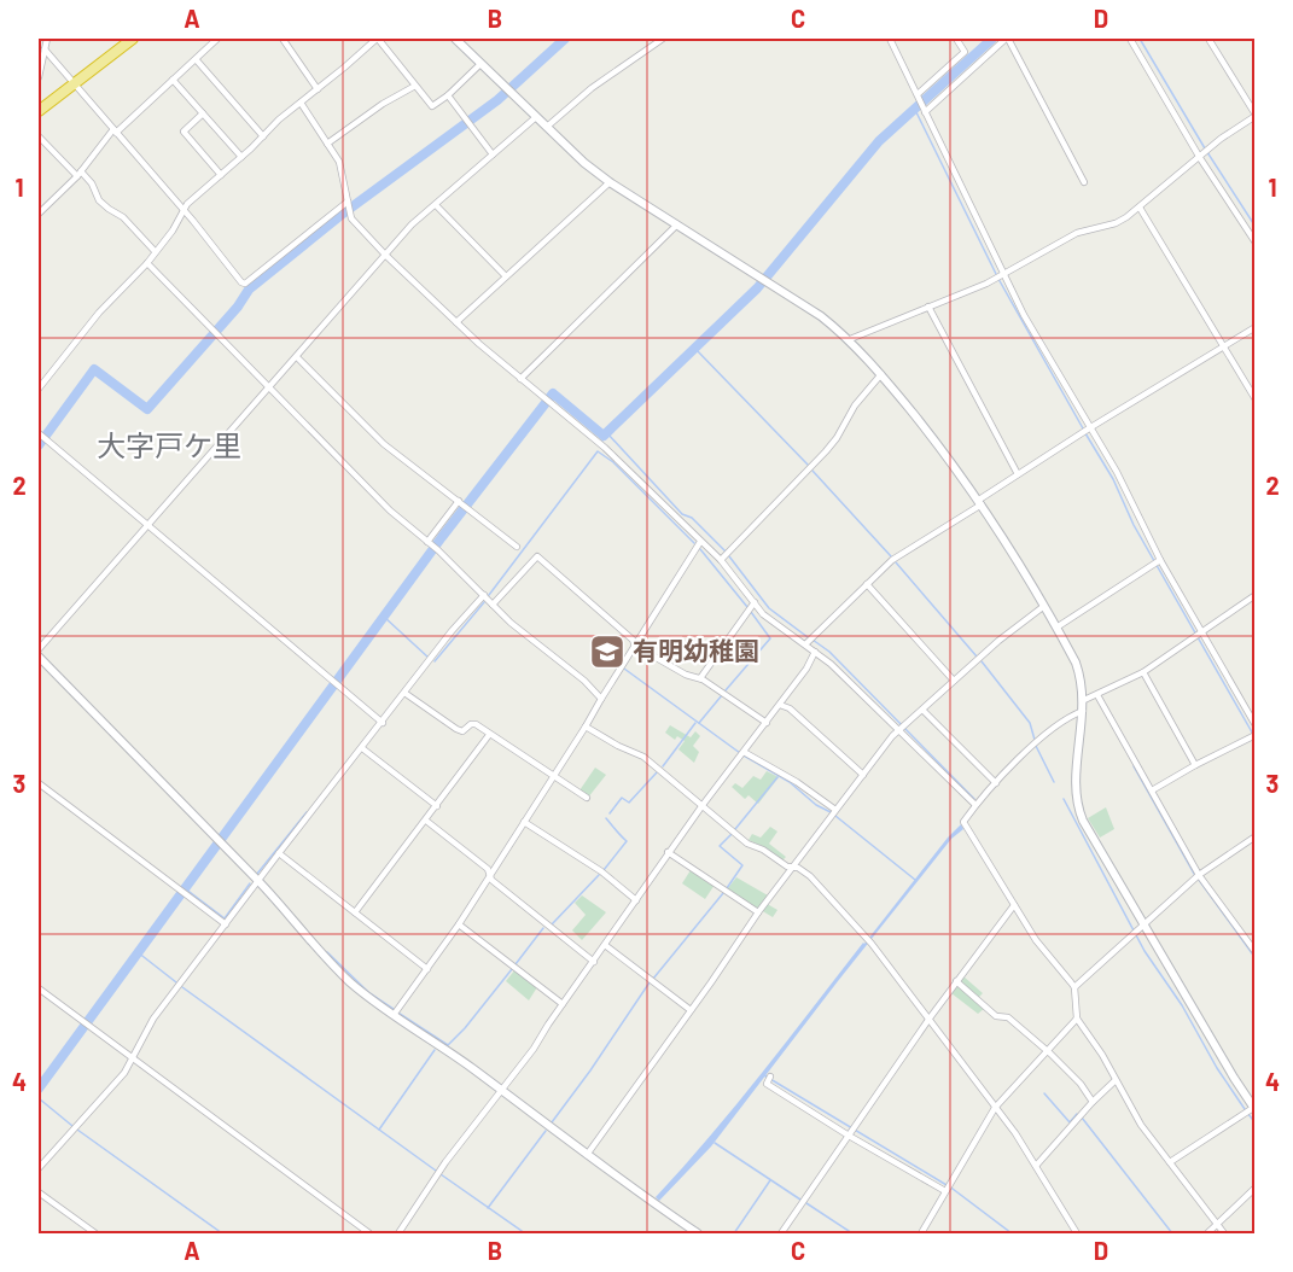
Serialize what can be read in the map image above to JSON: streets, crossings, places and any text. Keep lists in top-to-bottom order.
{
  "districts": ["大字戸ケ里"],
  "places": {
    "school or university": ["有明幼稚園"]
  },
  "grid": {
    "columns": [
      "A",
      "B",
      "C",
      "D"
    ],
    "rows": [
      "1",
      "2",
      "3",
      "4"
    ]
  }
}
